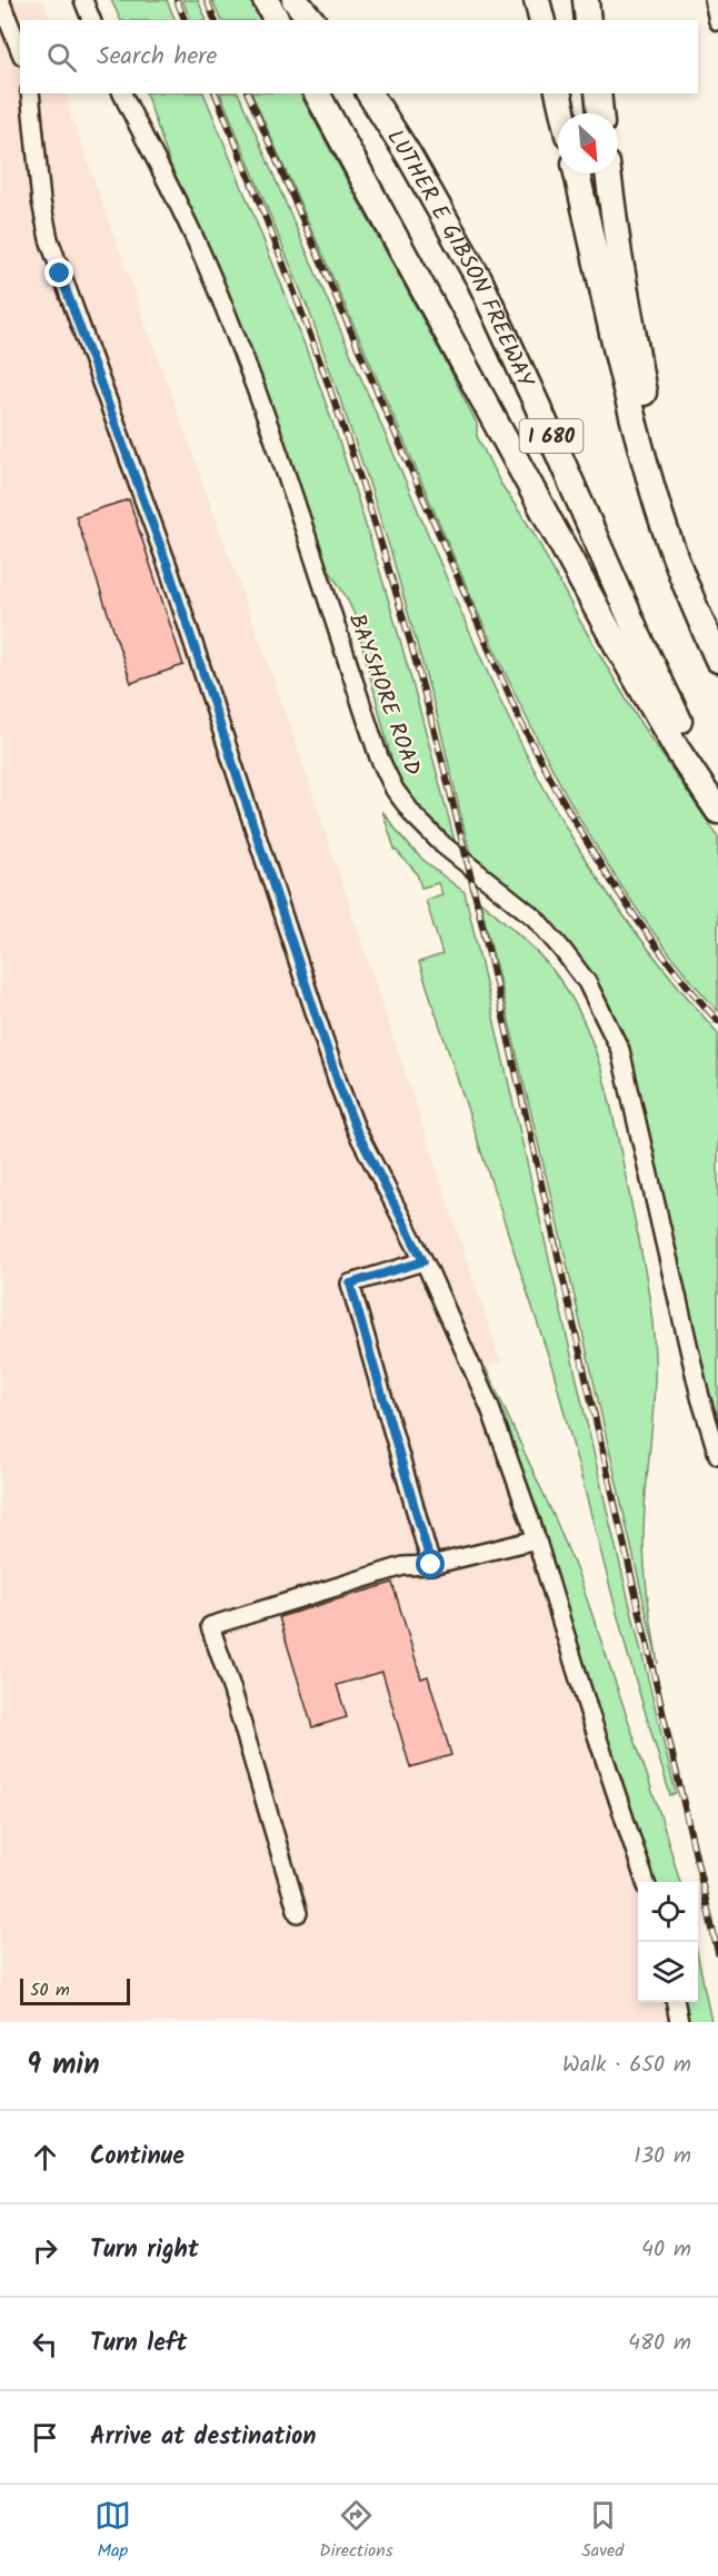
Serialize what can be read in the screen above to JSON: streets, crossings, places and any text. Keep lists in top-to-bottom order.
{
  "streets": {
    "highway": ["LUTHER E GIBSON FREEWAY", "I 680"],
    "street": ["BAYSHORE ROAD"]
  },
  "scale_bar": "50 m",
  "north": "bottom right",
  "page": {
    "search": "Search here",
    "scale": "50 m",
    "heading": ["9 min", "Walk · 650 m"],
    "list": [
      ["Continue", "130 m"],
      ["Turn right", "40 m"],
      ["Turn left", "480 m"],
      "Arrive at destination"
    ],
    "nav": ["Map", "Directions", "Saved"]
  }
}
